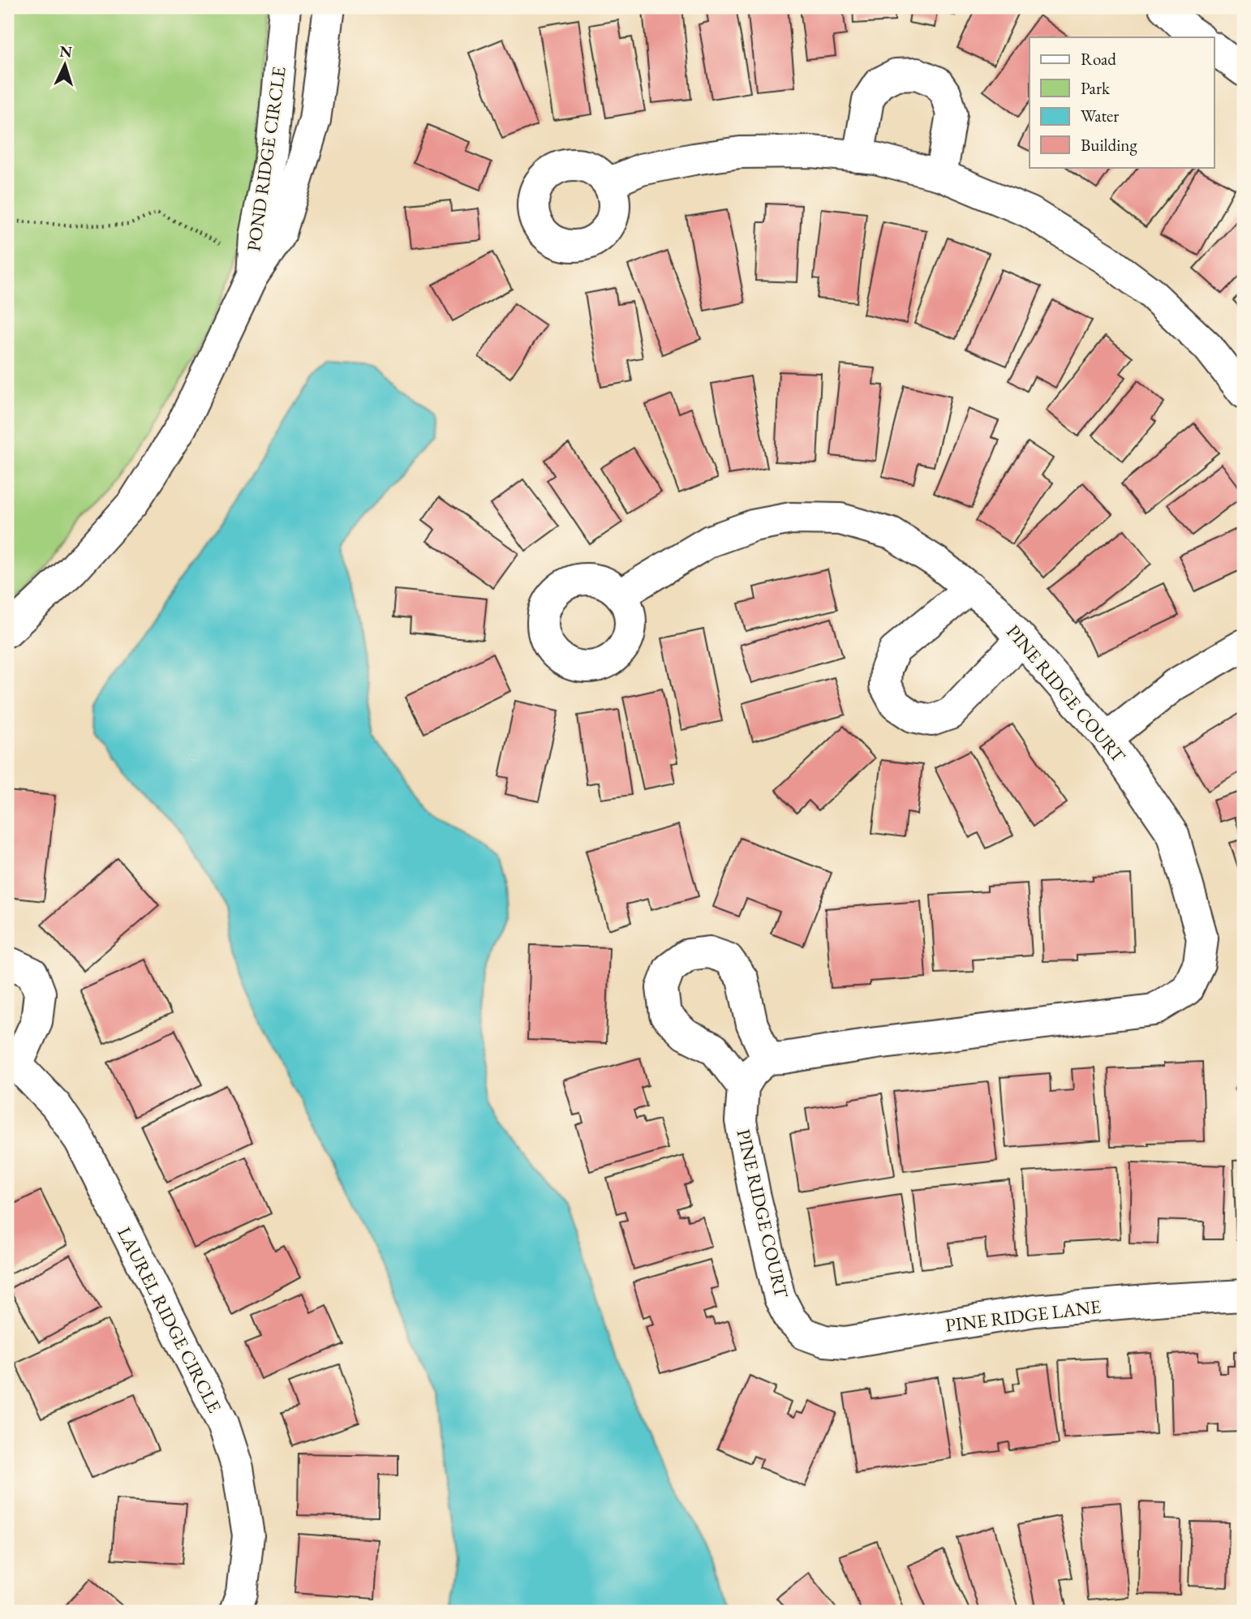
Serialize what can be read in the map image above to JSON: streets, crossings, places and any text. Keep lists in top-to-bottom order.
{
  "streets": {
    "street": [
      "POND RIDGE CIRCLE",
      "PINE RIDGE COURT",
      "PINE RIDGE LANE",
      "LAUREL RIDGE CIRCLE"
    ]
  },
  "crossings": [
    ["PINE RIDGE COURT", "PINE RIDGE LANE"]
  ],
  "legend": [
    "Road",
    "Park",
    "Water",
    "Building"
  ],
  "north": "top"
}
